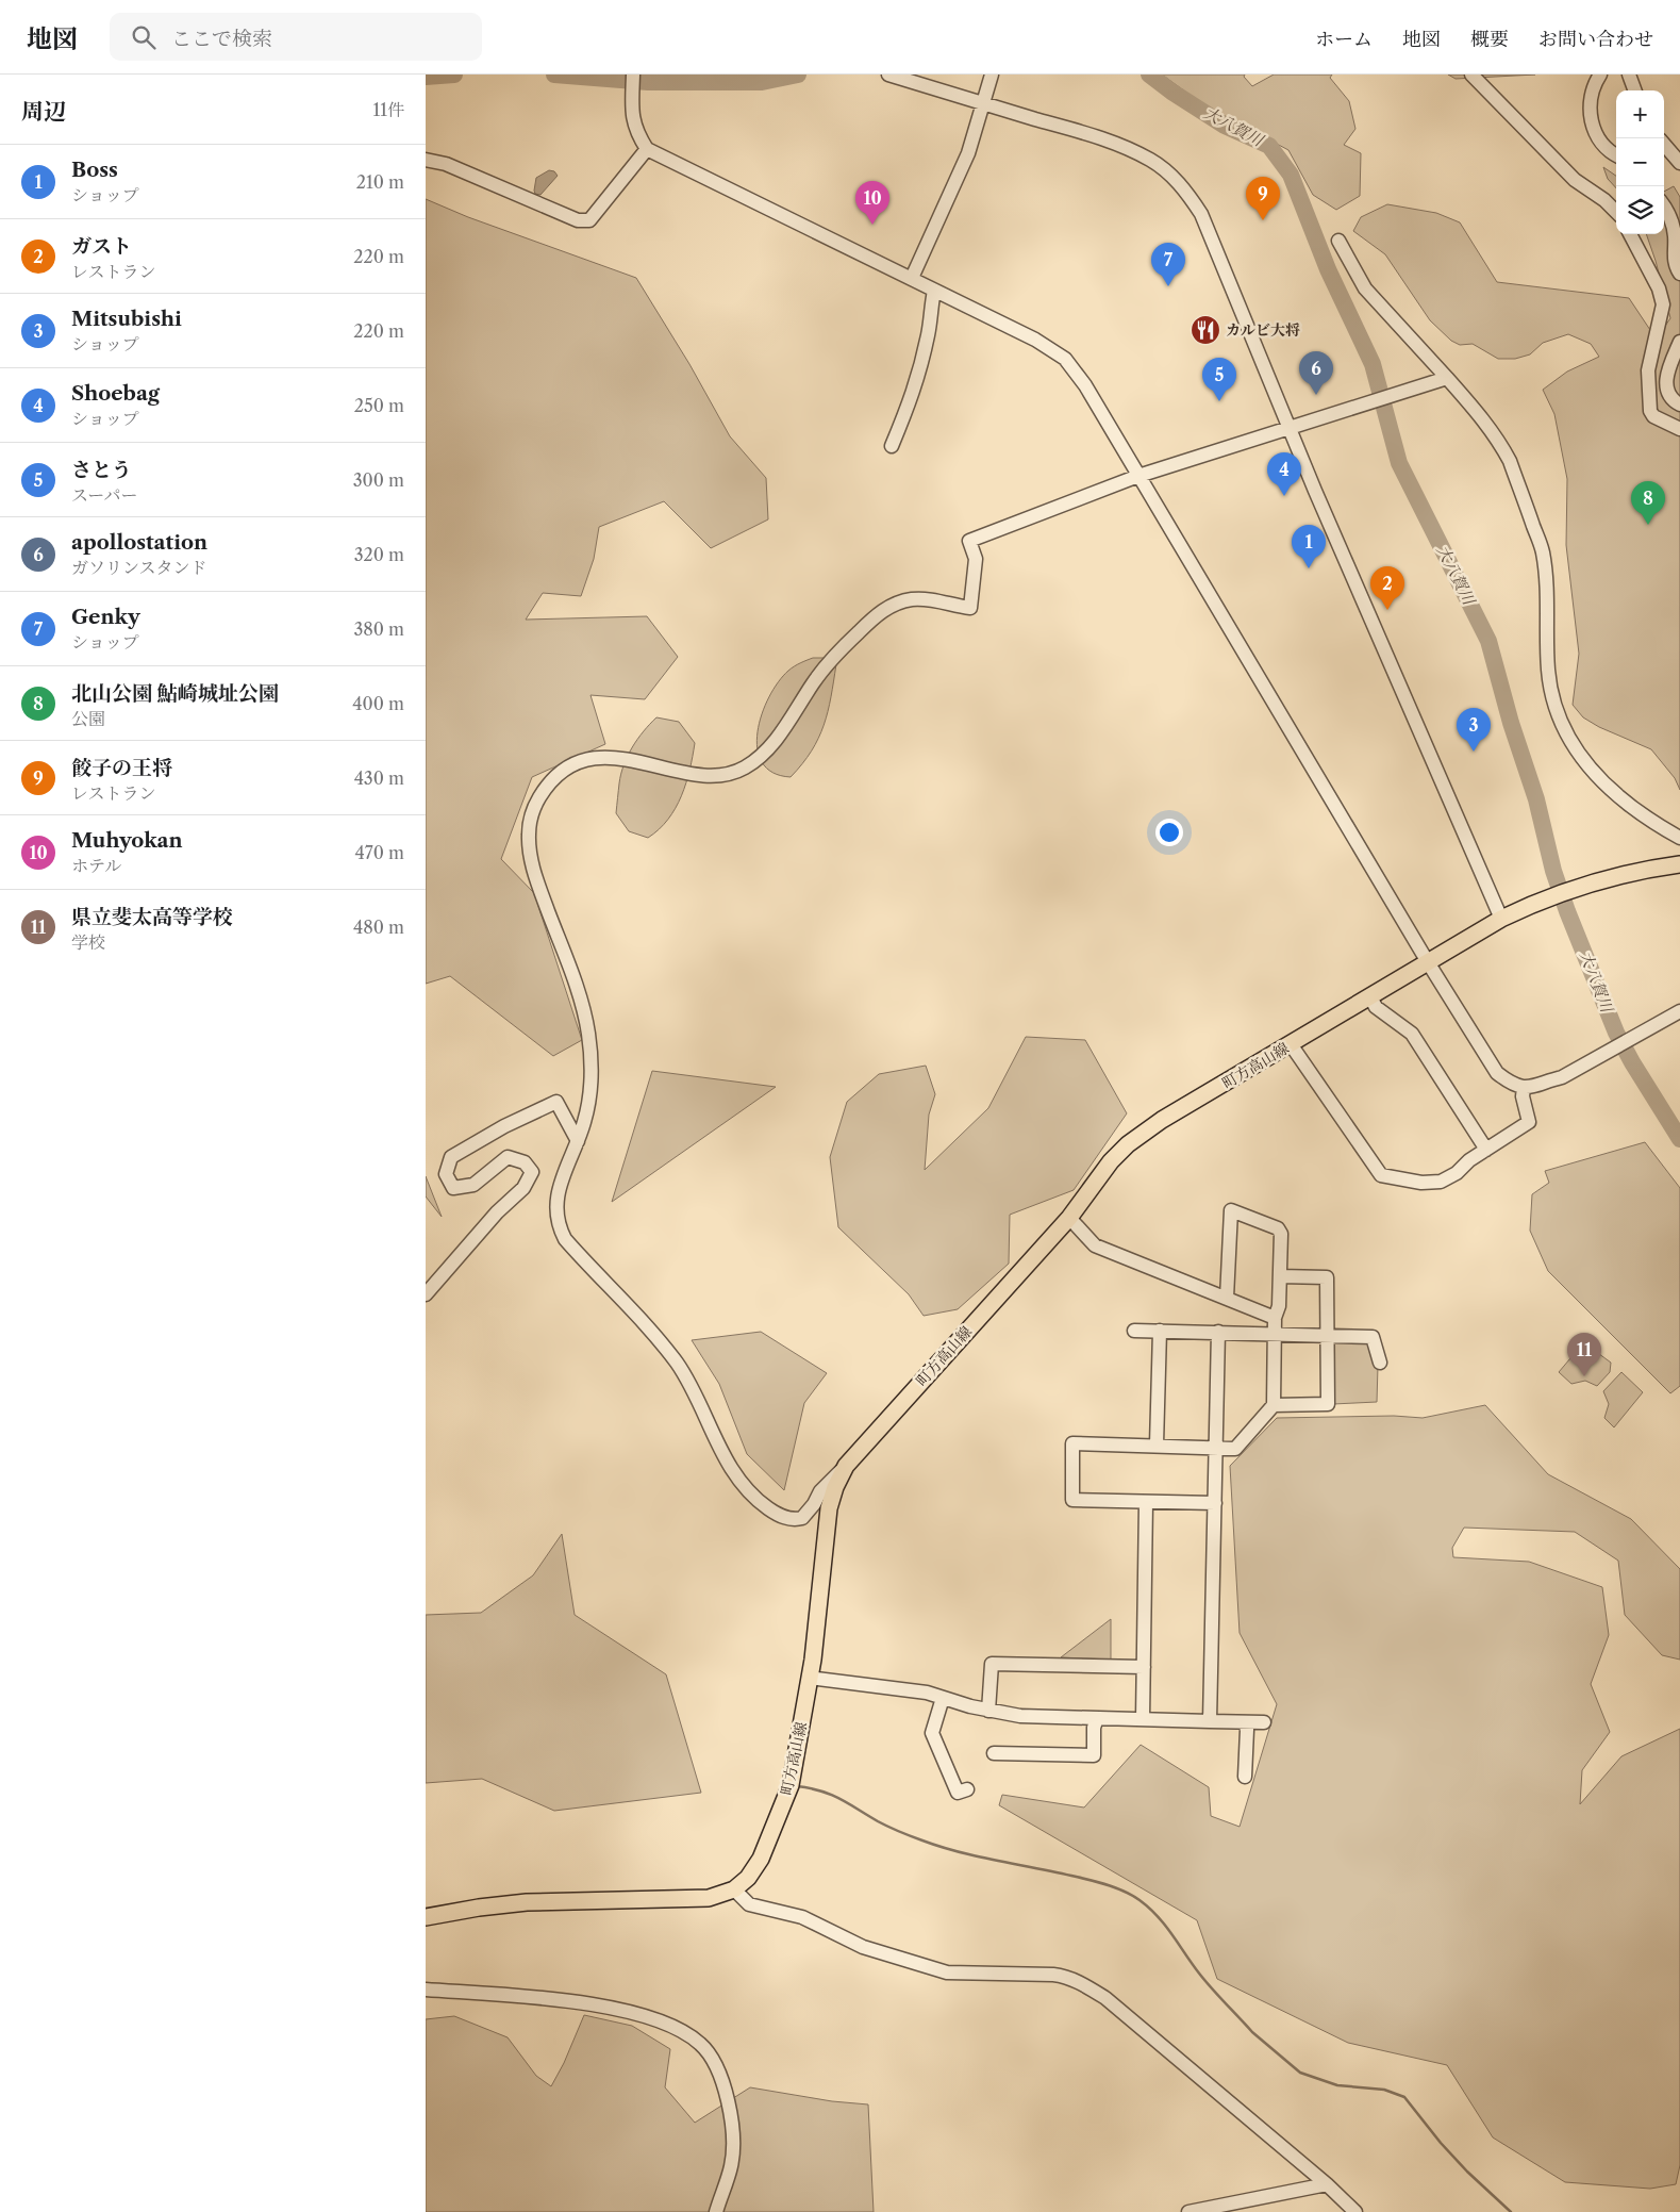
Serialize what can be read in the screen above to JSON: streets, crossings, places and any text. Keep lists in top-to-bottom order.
{
  "streets": {
    "main road": ["町方高山線"]
  },
  "water": ["大八賀川"],
  "places": {
    "restaurant": ["カルビ大将"]
  },
  "page": {
    "header": "地図",
    "search": "ここで検索",
    "nav": [
      "ホーム",
      "地図",
      "概要",
      "お問い合わせ"
    ],
    "heading": ["周辺", "11件"],
    "map_buttons": ["+", "−"],
    "list": [
      {
        "mark": "1",
        "name": "Boss",
        "note": "ショップ",
        "value": "210 m"
      },
      {
        "mark": "2",
        "name": "ガスト",
        "note": "レストラン",
        "value": "220 m"
      },
      {
        "mark": "3",
        "name": "Mitsubishi",
        "note": "ショップ",
        "value": "220 m"
      },
      {
        "mark": "4",
        "name": "Shoebag",
        "note": "ショップ",
        "value": "250 m"
      },
      {
        "mark": "5",
        "name": "さとう",
        "note": "スーパー",
        "value": "300 m"
      },
      {
        "mark": "6",
        "name": "apollostation",
        "note": "ガソリンスタンド",
        "value": "320 m"
      },
      {
        "mark": "7",
        "name": "Genky",
        "note": "ショップ",
        "value": "380 m"
      },
      {
        "mark": "8",
        "name": "北山公園 鮎崎城址公園",
        "note": "公園",
        "value": "400 m"
      },
      {
        "mark": "9",
        "name": "餃子の王将",
        "note": "レストラン",
        "value": "430 m"
      },
      {
        "mark": "10",
        "name": "Muhyokan",
        "note": "ホテル",
        "value": "470 m"
      },
      {
        "mark": "11",
        "name": "県立斐太高等学校",
        "note": "学校",
        "value": "480 m"
      }
    ],
    "pins": [
      "9",
      "10",
      "7",
      "6",
      "5",
      "4",
      "8",
      "1",
      "2",
      "3",
      "11"
    ]
  }
}
